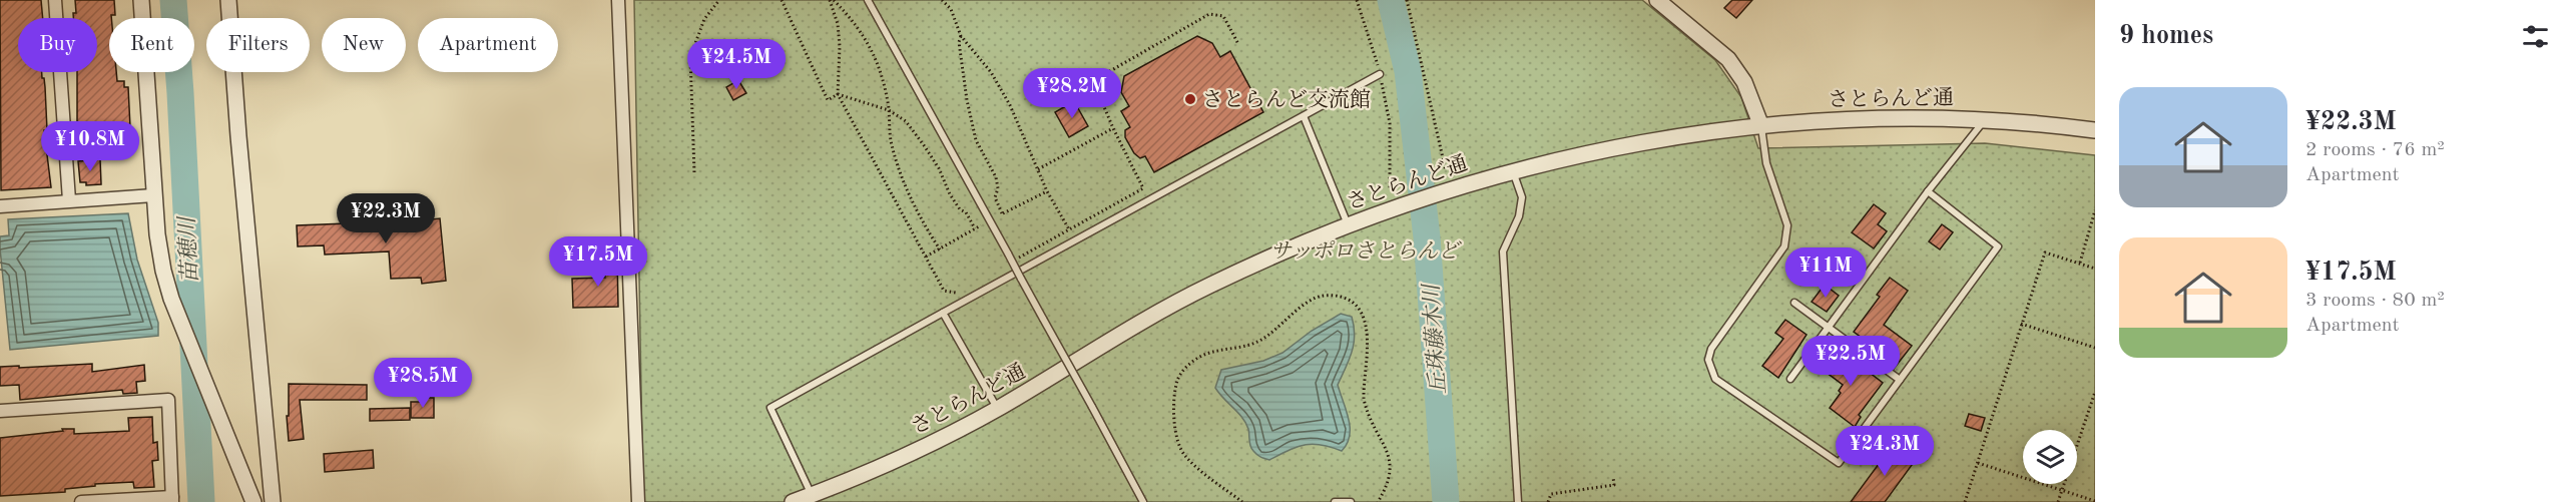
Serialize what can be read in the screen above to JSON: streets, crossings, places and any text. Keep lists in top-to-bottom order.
{
  "streets": {
    "street": ["さとらんど通"]
  },
  "water": ["苗穂川", "丘珠藤木川"],
  "parks": ["サッポロさとらんど"],
  "places": ["さとらんど交流館"],
  "page": {
    "heading": "9 homes",
    "chip": [
      "Buy",
      "Rent",
      "Filters",
      "New",
      "Apartment"
    ],
    "price": [
      "¥24.5M",
      "¥28.2M",
      "¥10.8M",
      "¥22.3M",
      "¥17.5M",
      "¥11M",
      "¥22.5M",
      "¥28.5M",
      "¥24.3M"
    ],
    "list": [
      {
        "name": "¥22.3M",
        "note": "2 rooms · 76 m² · Apartment"
      },
      {
        "name": "¥17.5M",
        "note": "3 rooms · 80 m² · Apartment"
      }
    ]
  }
}
